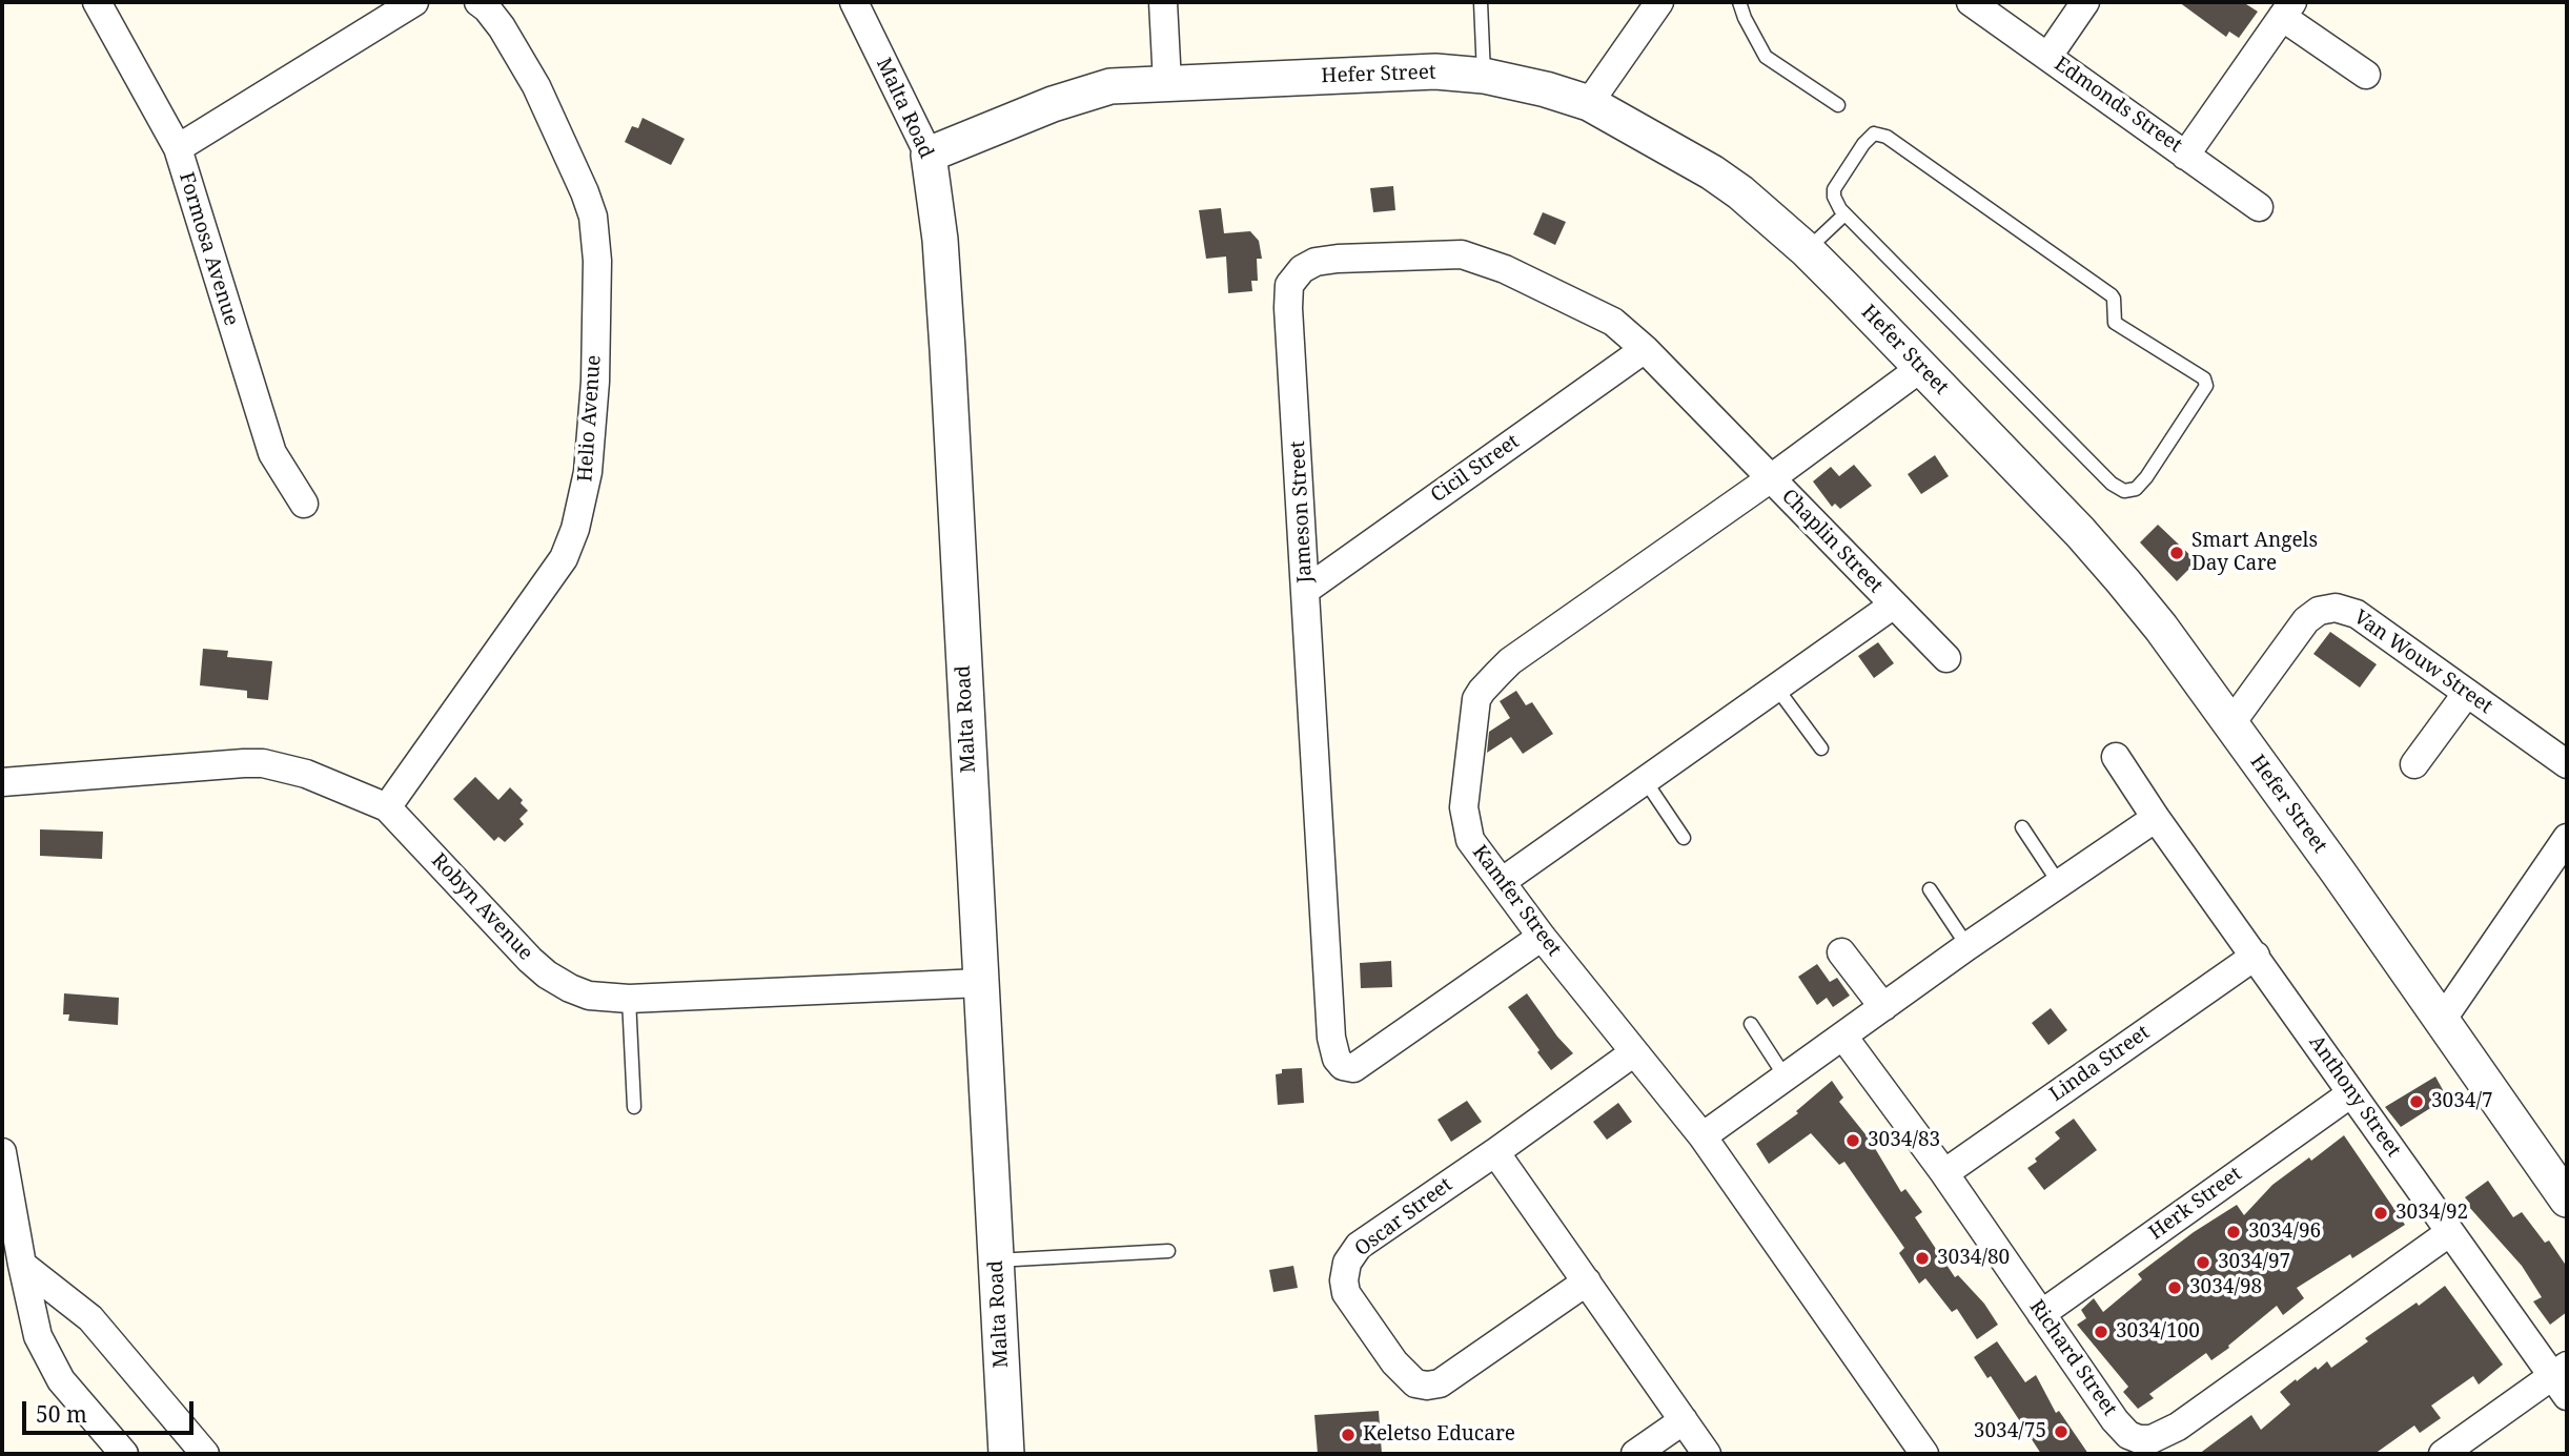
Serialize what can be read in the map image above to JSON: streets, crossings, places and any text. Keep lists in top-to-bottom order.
{
  "streets": {
    "street": [
      "Hefer Street",
      "Edmonds Street",
      "Malta Road",
      "Formosa Avenue",
      "Helio Avenue",
      "Cicil Street",
      "Jameson Street",
      "Chaplin Street",
      "Van Wouw Street",
      "Kamfer Street",
      "Robyn Avenue",
      "Linda Street",
      "Anthony Street",
      "Herk Street",
      "Oscar Street",
      "Richard Street"
    ]
  },
  "crossings": [
    ["Hefer Street", "Malta Road"],
    ["Hefer Street", "Van Wouw Street"],
    ["Hefer Street", "Kamfer Street"],
    ["Malta Road", "Robyn Avenue"],
    ["Helio Avenue", "Robyn Avenue"],
    ["Cicil Street", "Jameson Street"],
    ["Jameson Street", "Chaplin Street"],
    ["Jameson Street", "Kamfer Street"],
    ["Chaplin Street", "Kamfer Street"],
    ["Kamfer Street", "Oscar Street"],
    ["Linda Street", "Anthony Street"],
    ["Linda Street", "Richard Street"],
    ["Anthony Street", "Herk Street"],
    ["Anthony Street", "Richard Street"],
    ["Herk Street", "Richard Street"]
  ],
  "places": [
    "Smart Angels Day Care",
    "3034/7",
    "3034/83",
    "3034/92",
    "3034/96",
    "3034/80",
    "3034/97",
    "3034/98",
    "3034/100",
    "3034/75",
    "Keletso Educare"
  ],
  "scale_bar": "50 m"
}
